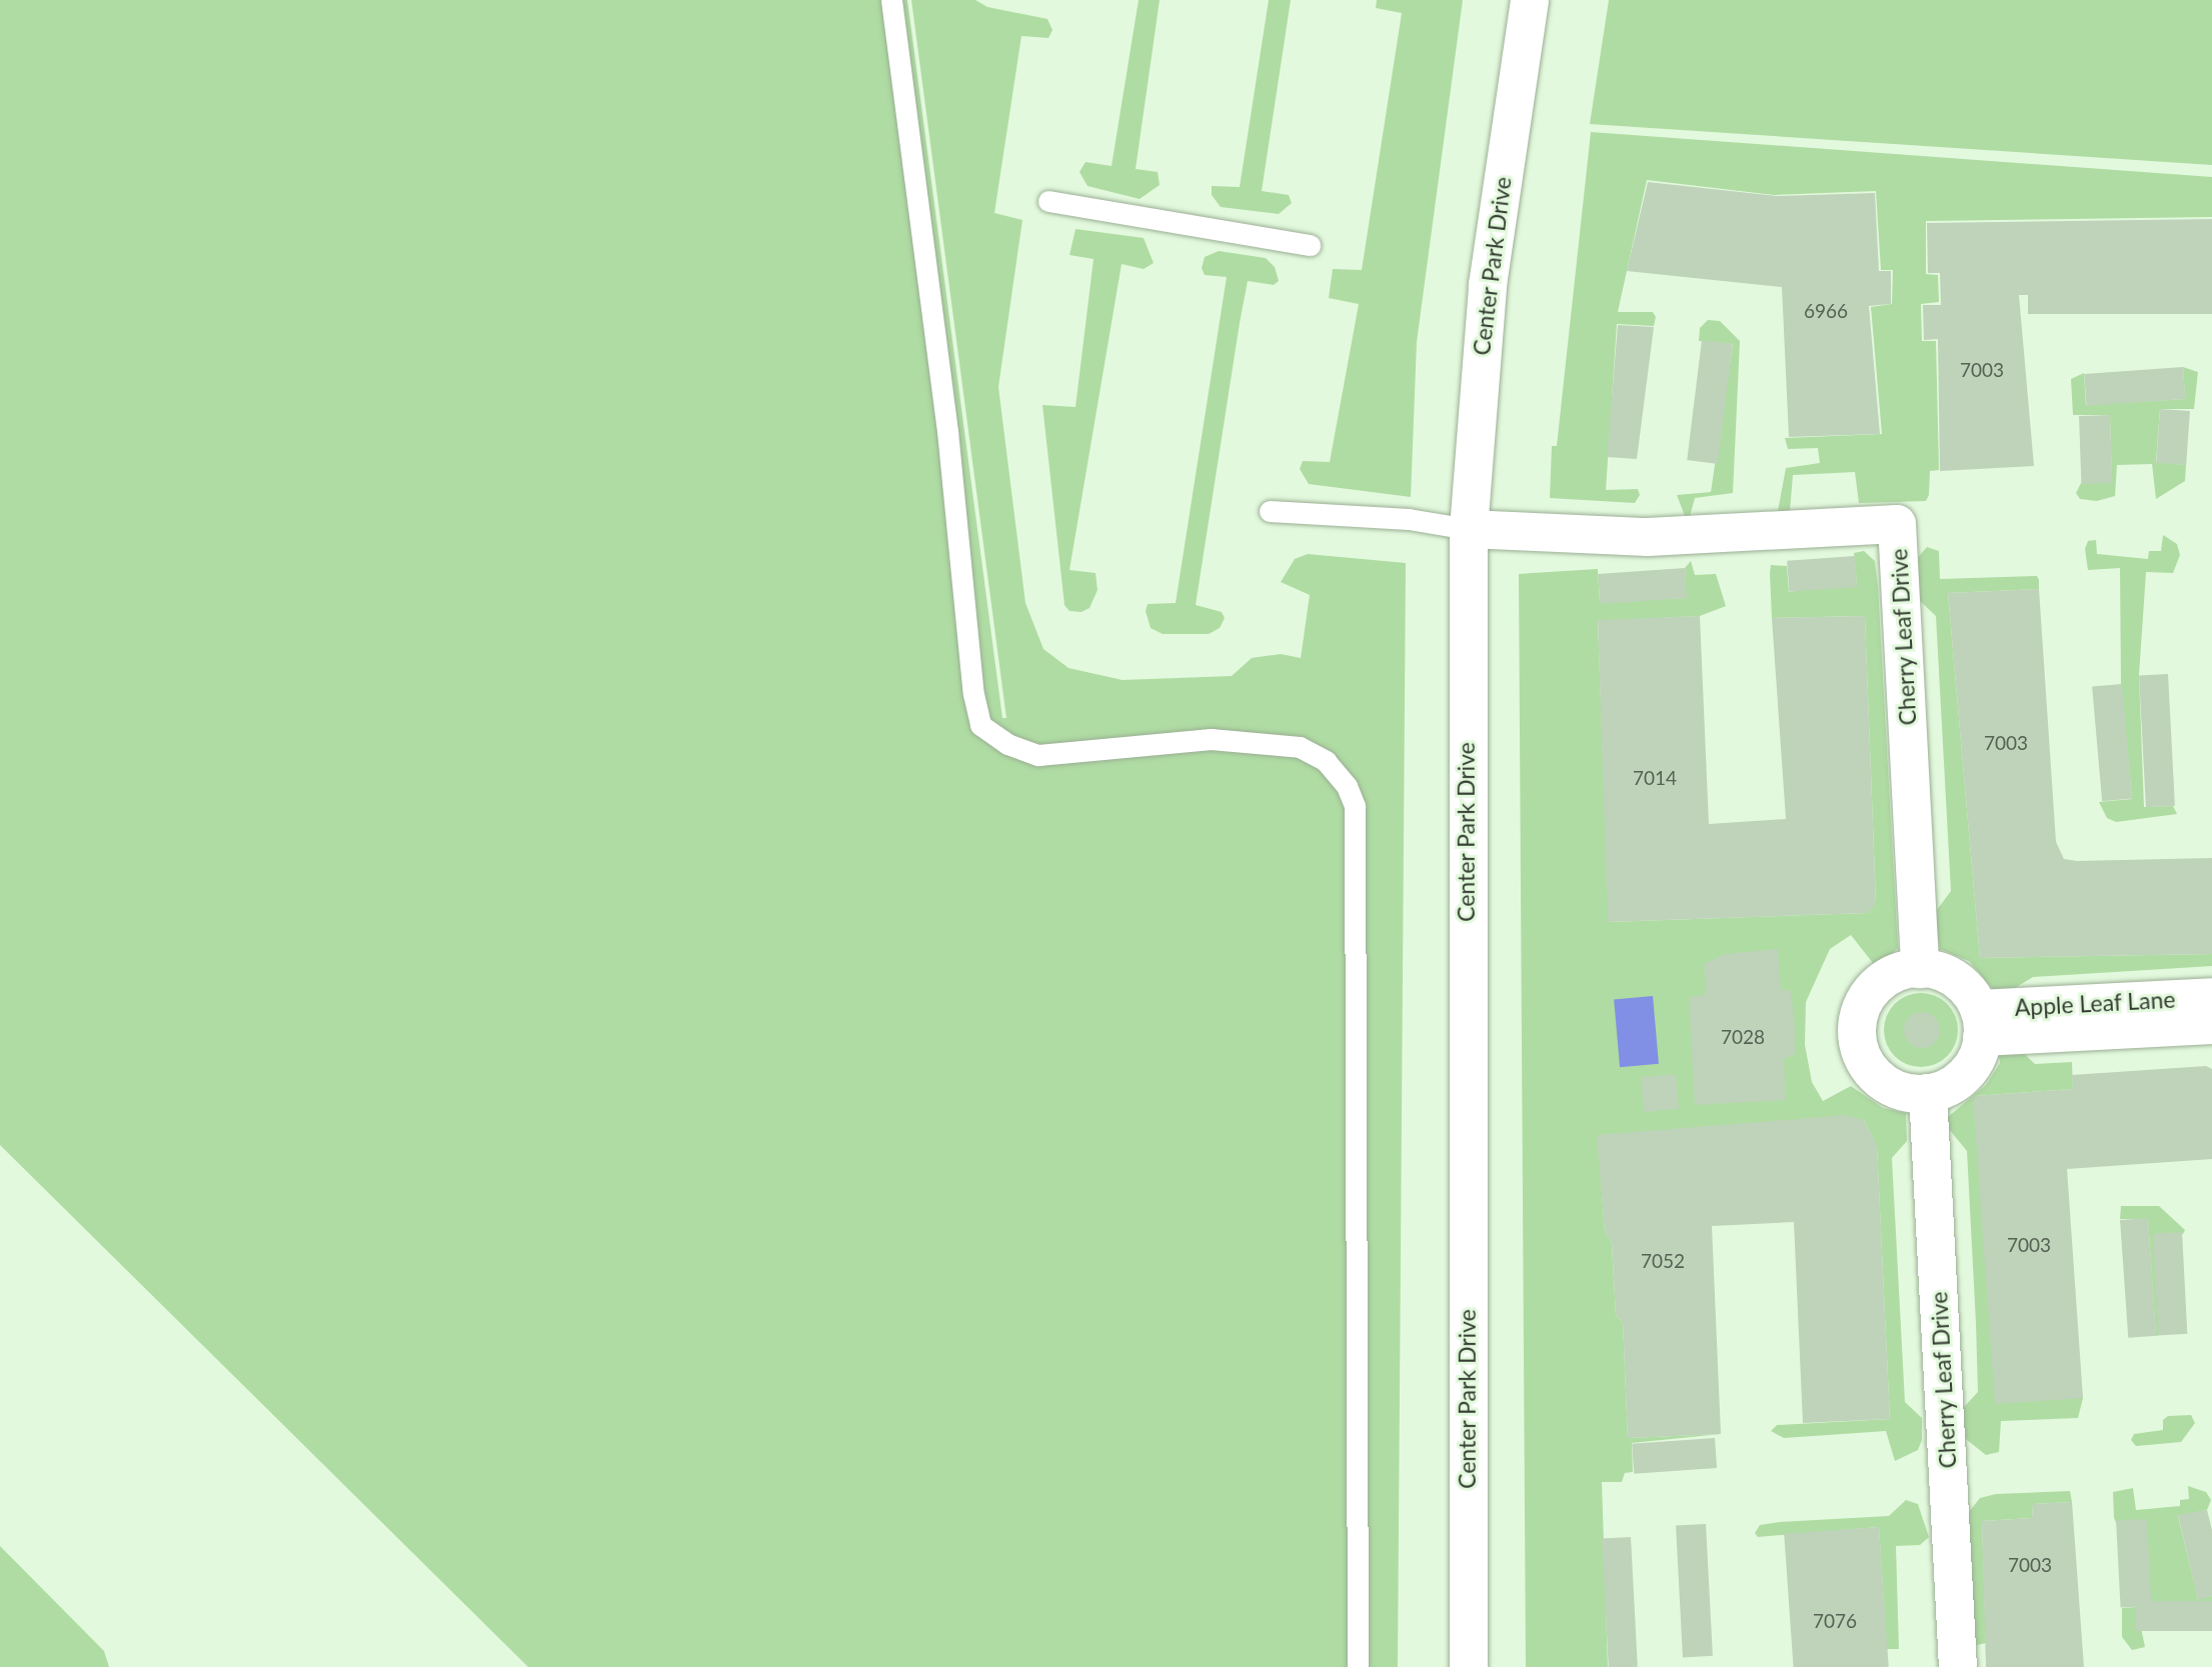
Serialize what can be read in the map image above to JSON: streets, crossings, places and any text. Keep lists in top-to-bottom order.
{
  "streets": {
    "street": ["Center Park Drive", "Cherry Leaf Drive", "Apple Leaf Lane"]
  },
  "crossings": [
    ["Center Park Drive", "Cherry Leaf Drive"],
    ["Cherry Leaf Drive", "Apple Leaf Lane"]
  ],
  "house_numbers": [
    "6966",
    "7003",
    "7003",
    "7014",
    "7028",
    "7003",
    "7052",
    "7003",
    "7076"
  ]
}
